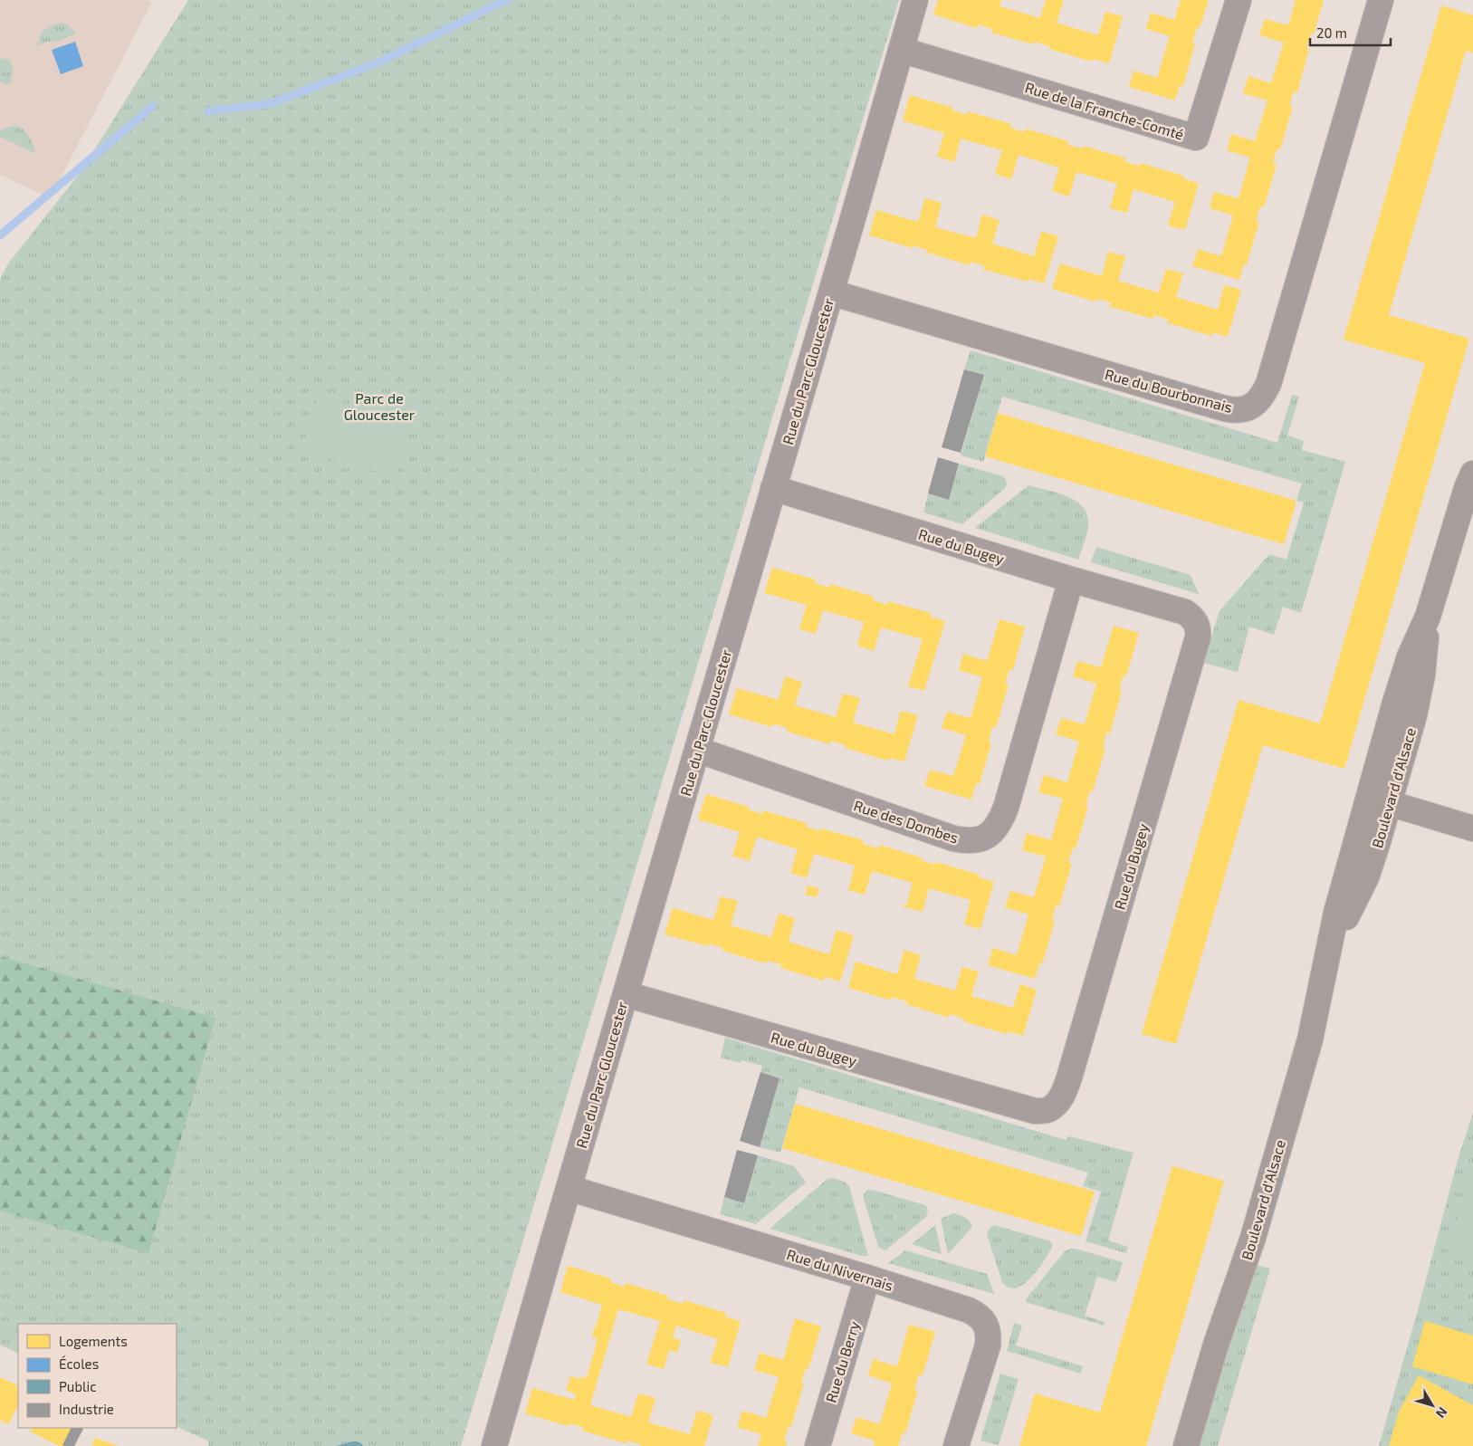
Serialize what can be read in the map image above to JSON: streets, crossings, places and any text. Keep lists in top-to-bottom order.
{
  "streets": {
    "street": [
      "Rue de la Franche-Comté",
      "Rue du Parc Gloucester",
      "Rue du Bourbonnais",
      "Rue du Bugey",
      "Boulevard d'Alsace",
      "Rue des Dombes",
      "Rue du Nivernais",
      "Rue du Berry"
    ]
  },
  "crossings": [
    ["Rue de la Franche-Comté", "Rue du Parc Gloucester"],
    ["Rue du Parc Gloucester", "Rue du Bourbonnais"],
    ["Rue du Parc Gloucester", "Rue du Bugey"],
    ["Rue du Parc Gloucester", "Rue des Dombes"],
    ["Rue du Parc Gloucester", "Rue du Nivernais"],
    ["Rue du Bugey", "Rue des Dombes"],
    ["Rue du Nivernais", "Rue du Berry"]
  ],
  "parks": ["Parc de Gloucester"],
  "legend": [
    "Logements",
    "Écoles",
    "Public",
    "Industrie"
  ],
  "scale_bar": "20 m",
  "north": "bottom right"
}
